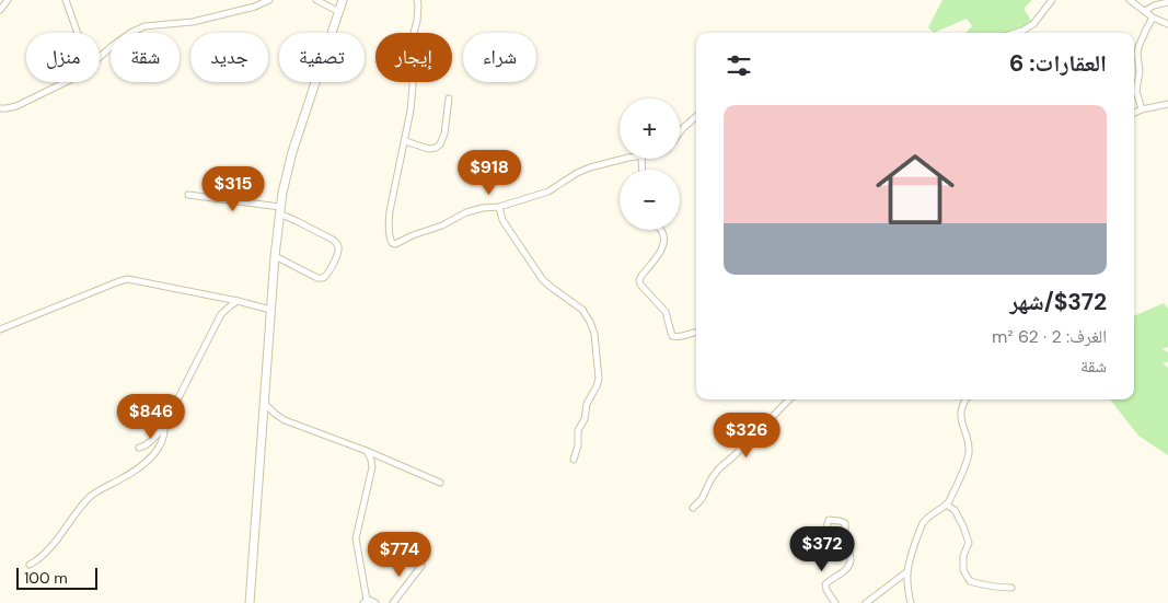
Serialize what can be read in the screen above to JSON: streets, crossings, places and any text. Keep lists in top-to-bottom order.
{
  "scale_bar": "100 m",
  "page": {
    "chip": [
      "شراء",
      "إيجار",
      "تصفية",
      "جديد",
      "شقة",
      "منزل"
    ],
    "heading": "العقارات: 6",
    "map_buttons": ["+", "−"],
    "list": [
      {
        "name": "$372/شهر",
        "note": "الغرف: 2 · 62 m² · شقة"
      }
    ],
    "price": [
      "$918",
      "$315",
      "$846",
      "$326",
      "$372",
      "$774"
    ],
    "scale": "100 m"
  }
}
